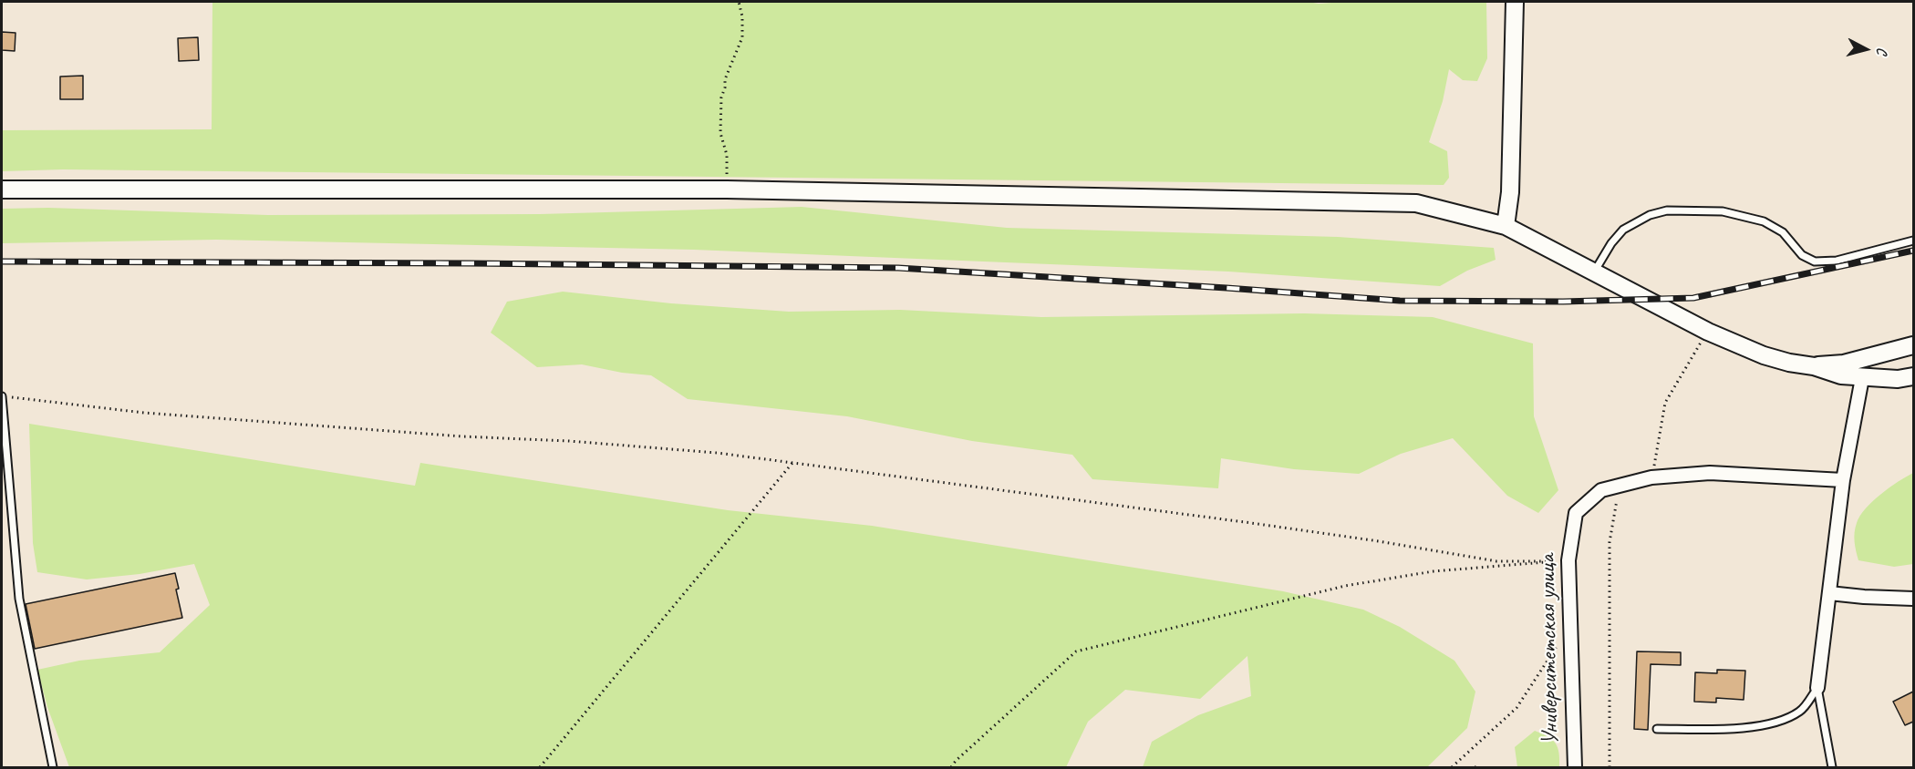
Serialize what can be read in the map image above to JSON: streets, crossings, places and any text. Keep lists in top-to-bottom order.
{
  "streets": {
    "street": ["Университетская улица"]
  },
  "north": "right"
}
